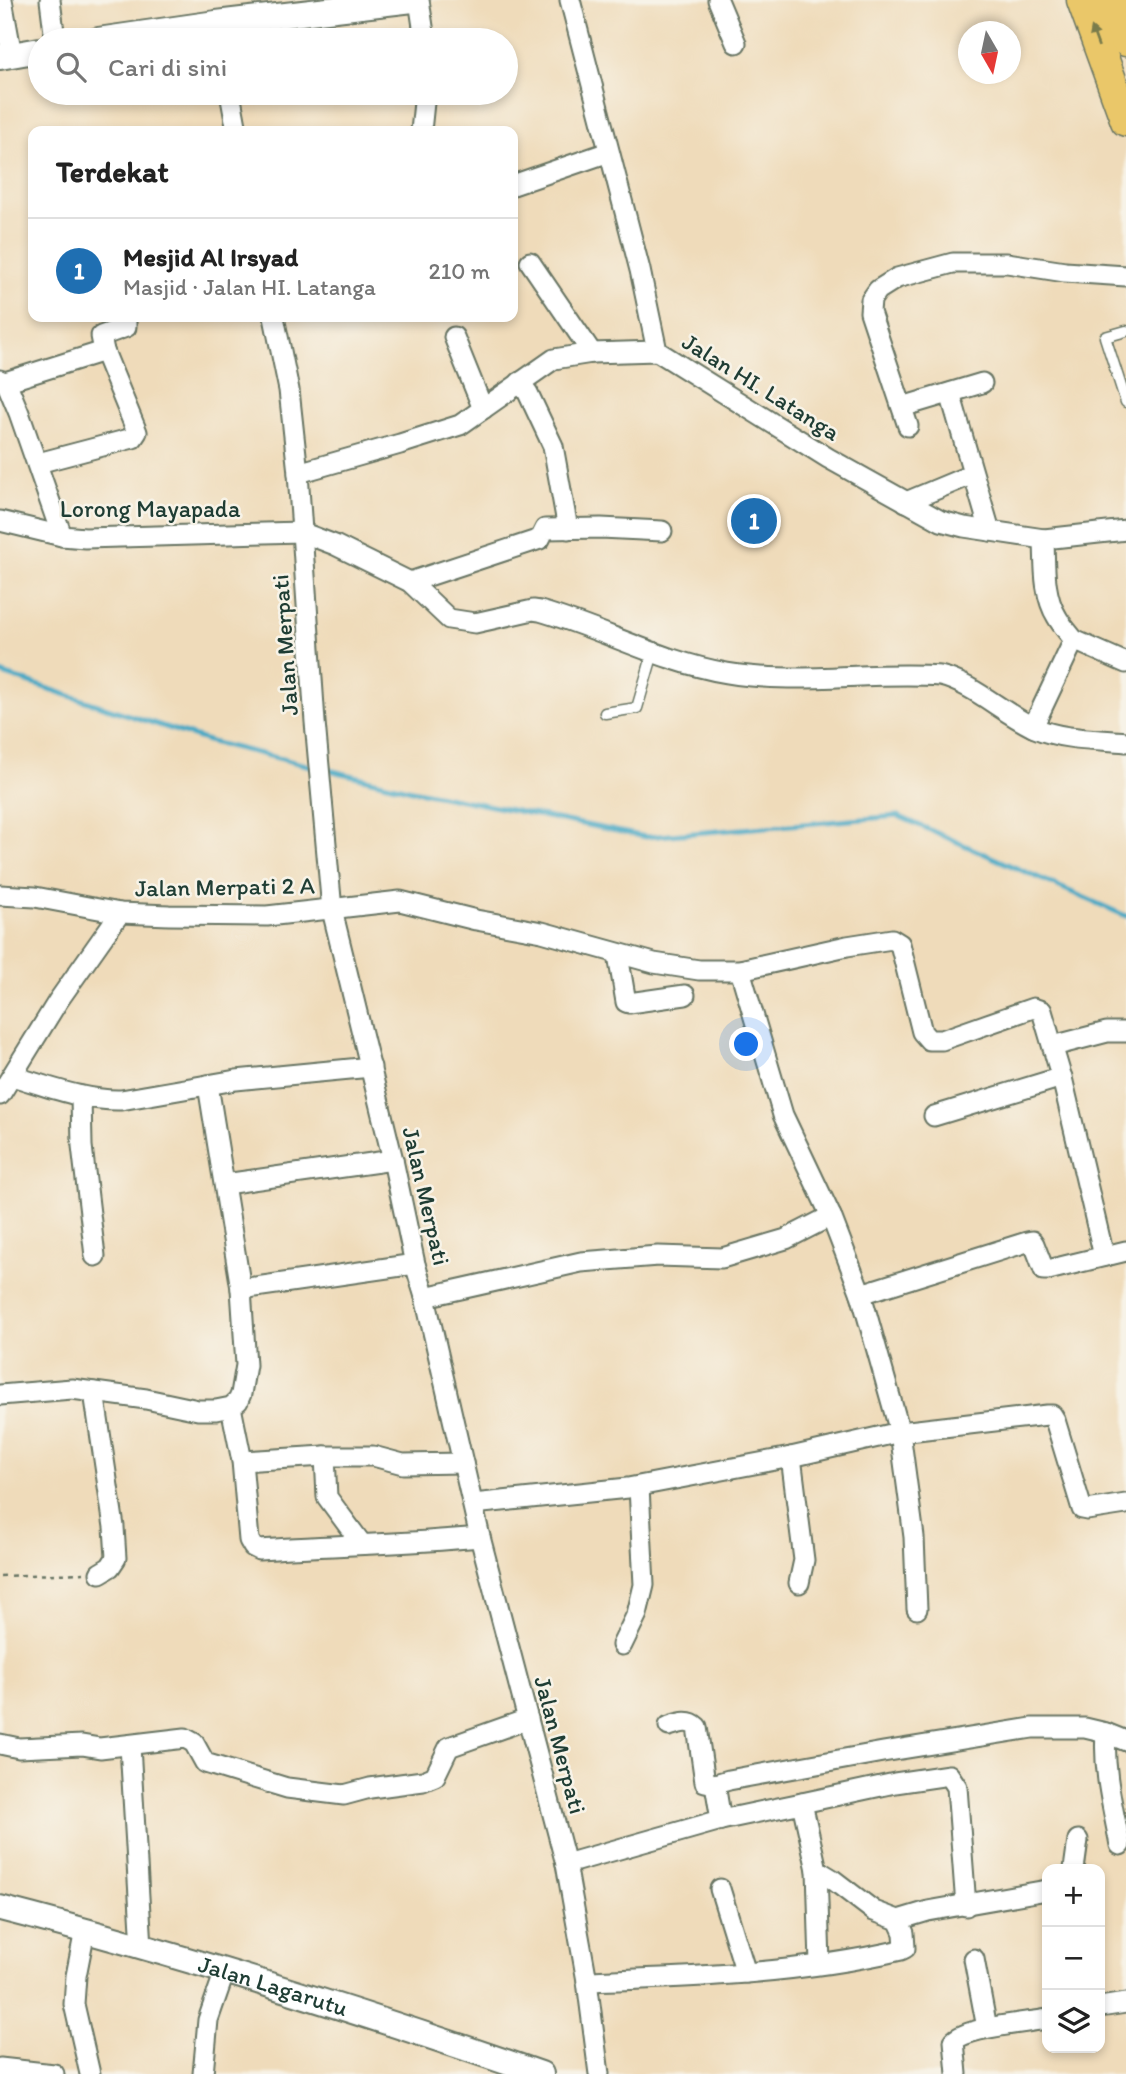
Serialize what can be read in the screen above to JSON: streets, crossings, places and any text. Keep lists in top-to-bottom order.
{
  "streets": {
    "street": [
      "Jalan HI. Latanga",
      "Lorong Mayapada",
      "Jalan Merpati",
      "Jalan Merpati 2 A",
      "Jalan Lagarutu"
    ]
  },
  "crossings": [
    ["Jalan HI. Latanga", "Jalan Merpati"],
    ["Lorong Mayapada", "Jalan Merpati"],
    ["Jalan Merpati", "Jalan Merpati 2 A"]
  ],
  "north": "bottom",
  "page": {
    "search": "Cari di sini",
    "heading": "Terdekat",
    "list": [
      {
        "mark": "1",
        "name": "Mesjid Al Irsyad",
        "note": "Masjid · Jalan HI. Latanga",
        "value": "210 m"
      }
    ],
    "pins": "1",
    "map_buttons": ["+", "−"]
  }
}
